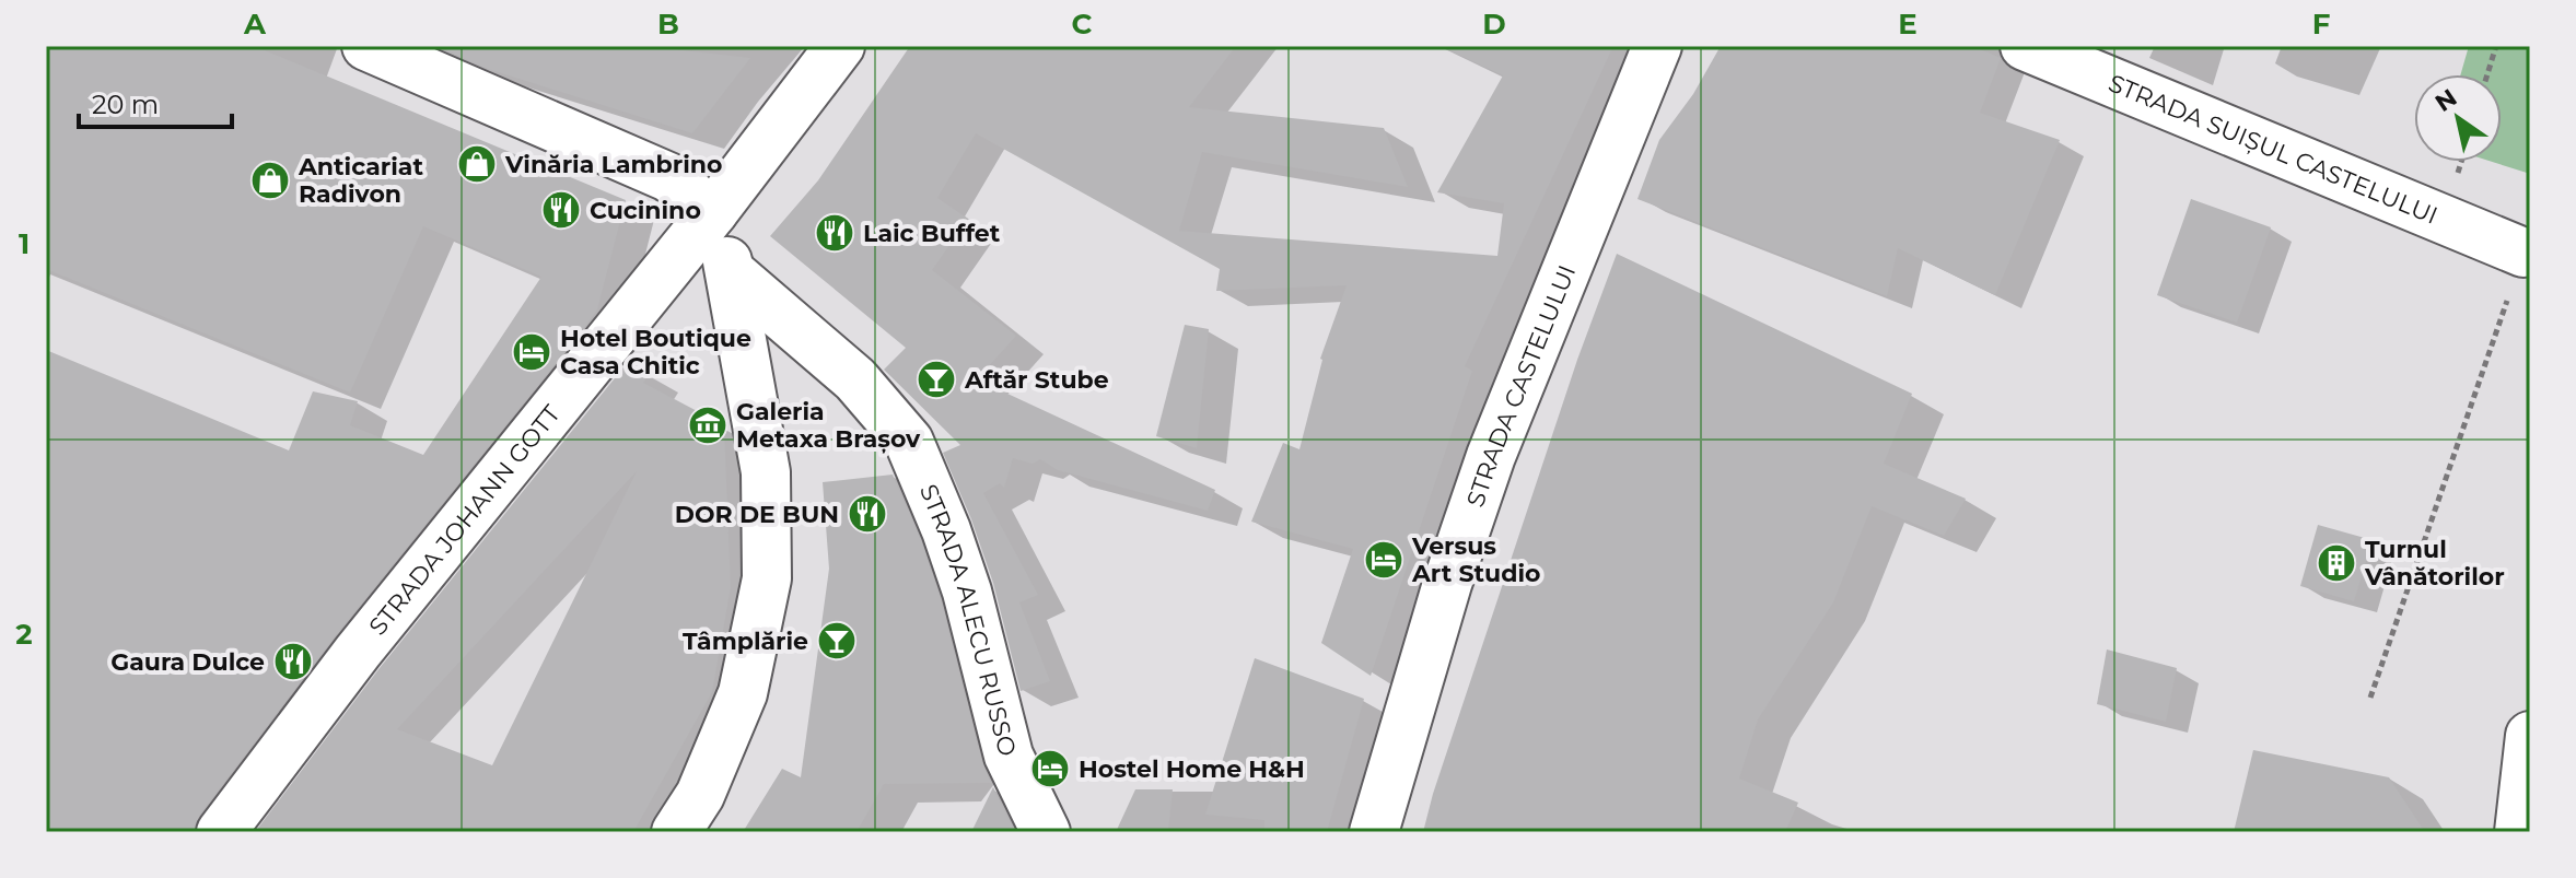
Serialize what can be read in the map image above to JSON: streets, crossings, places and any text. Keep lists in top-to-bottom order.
{
  "streets": {
    "street": [
      "STRADA SUIȘUL CASTELULUI",
      "STRADA CASTELULUI",
      "STRADA JOHANN GOTT",
      "STRADA ALECU RUSSO"
    ]
  },
  "places": {
    "shop": ["Vinăria Lambrino", "Anticariat Radivon"],
    "restaurant": [
      "Cucinino",
      "Laic Buffet",
      "DOR DE BUN",
      "Gaura Dulce"
    ],
    "hotel": ["Hotel Boutique Casa Chitic", "Versus Art Studio", "Hostel Home H&H"],
    "bar": ["Aftăr Stube", "Tâmplărie"],
    "museum": ["Galeria Metaxa Brașov"],
    "building": ["Turnul Vânătorilor"]
  },
  "scale_bar": "20 m",
  "north": "top left",
  "grid": {
    "columns": [
      "A",
      "B",
      "C",
      "D",
      "E",
      "F"
    ],
    "rows": ["1", "2"]
  }
}
